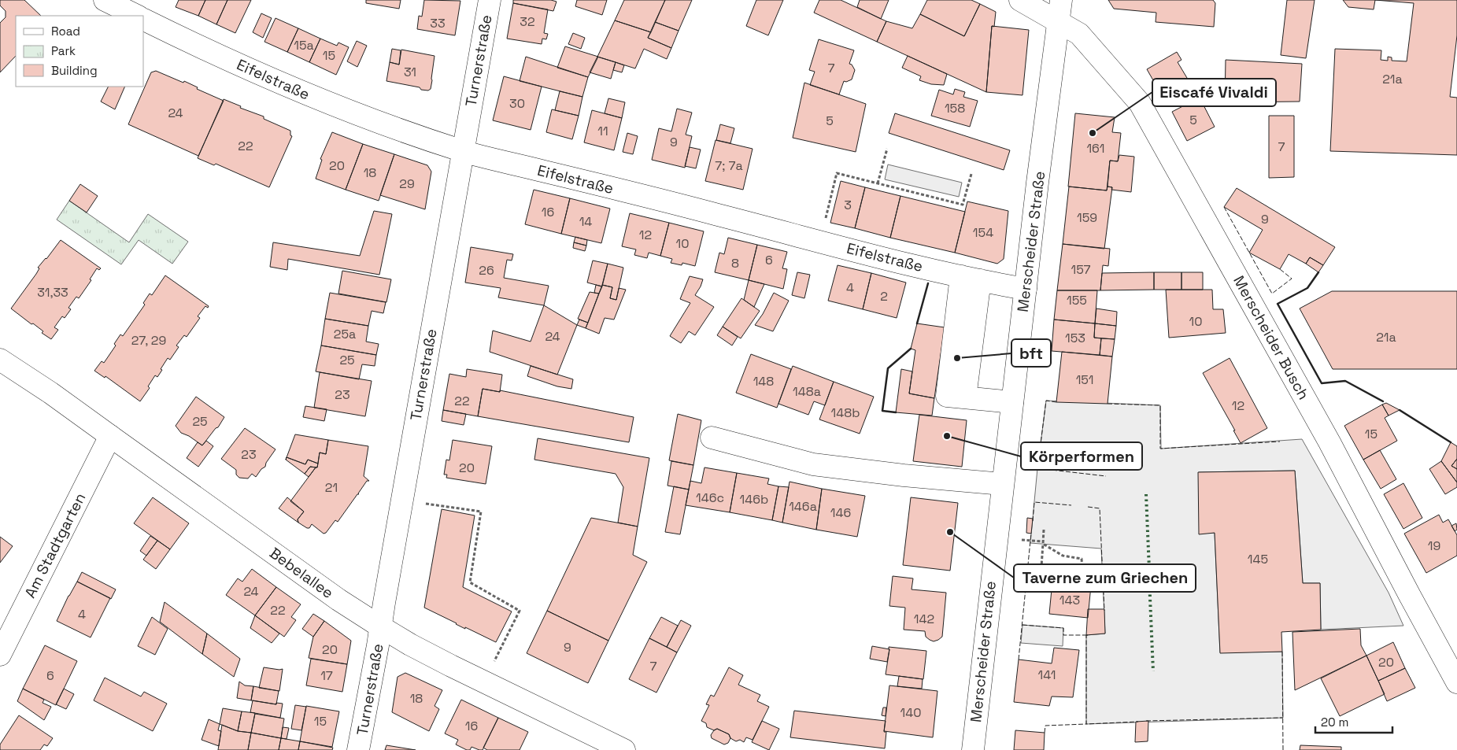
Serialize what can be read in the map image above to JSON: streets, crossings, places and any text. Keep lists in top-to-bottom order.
{
  "streets": {
    "street": [
      "Turnerstraße",
      "Eifelstraße",
      "Merscheider Straße",
      "Merscheider Busch",
      "Am Stadtgarten",
      "Bebelallee"
    ]
  },
  "crossings": [
    ["Turnerstraße", "Eifelstraße"],
    ["Turnerstraße", "Bebelallee"],
    ["Eifelstraße", "Merscheider Straße"],
    ["Merscheider Straße", "Merscheider Busch"],
    ["Am Stadtgarten", "Bebelallee"]
  ],
  "places": [
    "Eiscafé Vivaldi",
    "bft",
    "Körperformen",
    "Taverne zum Griechen"
  ],
  "house_numbers": [
    "32",
    "33",
    "15a",
    "15",
    "7",
    "31",
    "21a",
    "30",
    "158",
    "24",
    "5",
    "5",
    "11",
    "9",
    "22",
    "7",
    "161",
    "20",
    "7; 7a",
    "18",
    "29",
    "3",
    "16",
    "159",
    "9",
    "14",
    "154",
    "12",
    "10",
    "6",
    "8",
    "157",
    "26",
    "4",
    "31,33",
    "2",
    "155",
    "10",
    "25a",
    "24",
    "21a",
    "153",
    "27, 29",
    "25",
    "151",
    "148",
    "148a",
    "23",
    "22",
    "12",
    "148b",
    "25",
    "15",
    "23",
    "20",
    "21",
    "146c",
    "146b",
    "146a",
    "146",
    "19",
    "145",
    "24",
    "143",
    "22",
    "4",
    "142",
    "9",
    "20",
    "20",
    "7",
    "141",
    "6",
    "17",
    "18",
    "140",
    "15",
    "16"
  ],
  "legend": ["Road", "Park", "Building"],
  "scale_bar": "20 m"
}
